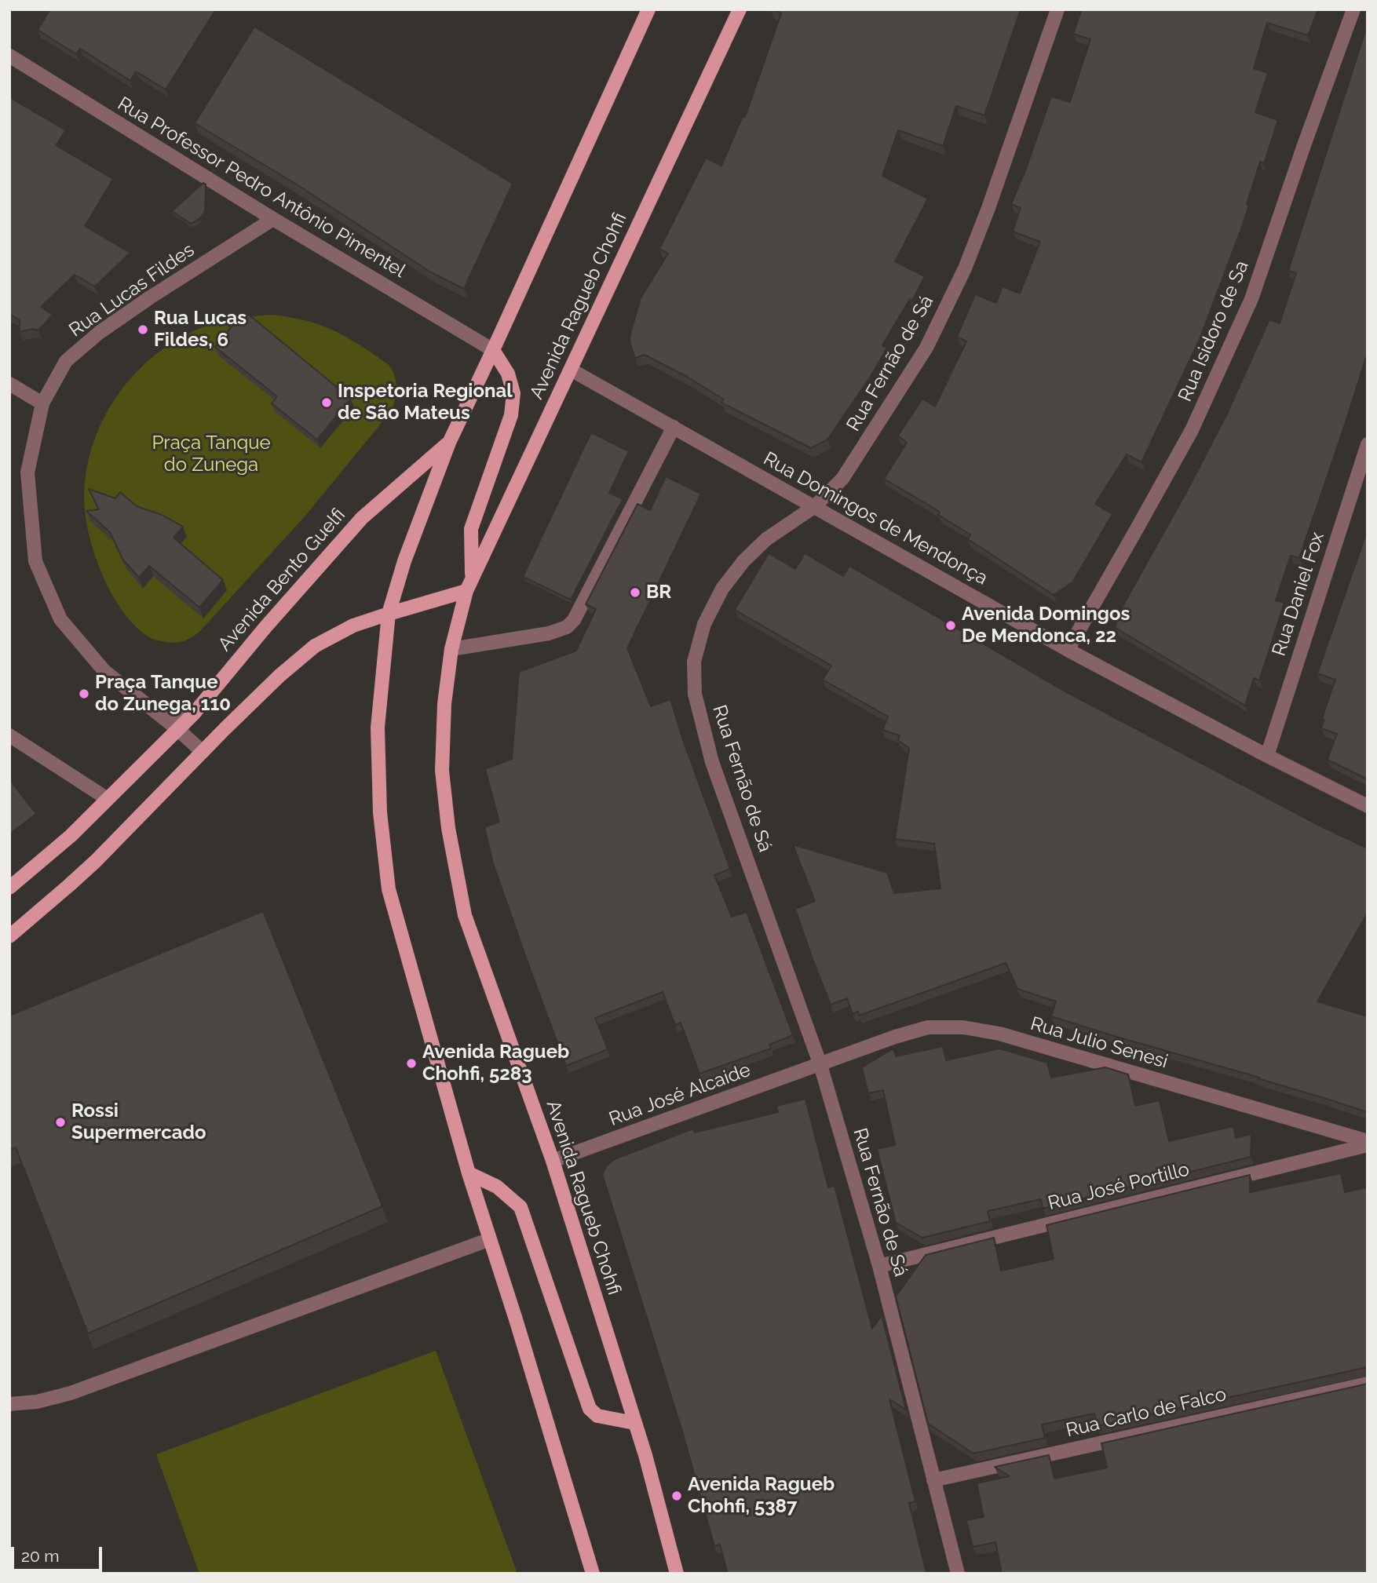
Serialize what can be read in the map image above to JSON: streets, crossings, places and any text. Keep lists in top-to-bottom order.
{
  "streets": {
    "main road": ["Avenida Ragueb Chohfi", "Avenida Bento Guelfi"],
    "street": [
      "Rua Professor Pedro Antônio Pimentel",
      "Rua Lucas Fildes",
      "Rua Isidoro de Sa",
      "Rua Fernão de Sá",
      "Rua Domingos de Mendonça",
      "Rua Daniel Fox",
      "Rua Julio Senesi",
      "Rua José Alcaide",
      "Rua José Portillo",
      "Rua Carlo de Falco"
    ]
  },
  "crossings": [
    ["Rua Professor Pedro Antônio Pimentel", "Rua Lucas Fildes"],
    ["Rua Lucas Fildes", "Avenida Bento Guelfi"],
    ["Avenida Ragueb Chohfi", "Rua Domingos de Mendonça"],
    ["Avenida Ragueb Chohfi", "Rua José Alcaide"],
    ["Rua Isidoro de Sa", "Rua Domingos de Mendonça"],
    ["Rua Fernão de Sá", "Rua Domingos de Mendonça"],
    ["Rua Fernão de Sá", "Rua Julio Senesi"],
    ["Rua Fernão de Sá", "Rua José Alcaide"],
    ["Rua Fernão de Sá", "Rua José Portillo"],
    ["Rua Fernão de Sá", "Rua Carlo de Falco"],
    ["Rua Domingos de Mendonça", "Rua Daniel Fox"],
    ["Rua Julio Senesi", "Rua José Alcaide"]
  ],
  "parks": ["Praça Tanque do Zunega"],
  "places": [
    "Rua Lucas Fildes, 6",
    "Inspetoria Regional de São Mateus",
    "BR",
    "Avenida Domingos De Mendonca, 22",
    "Praça Tanque do Zunega, 110",
    "Avenida Ragueb Chohfi, 5283",
    "Rossi Supermercado",
    "Avenida Ragueb Chohfi, 5387"
  ],
  "scale_bar": "20 m"
}
